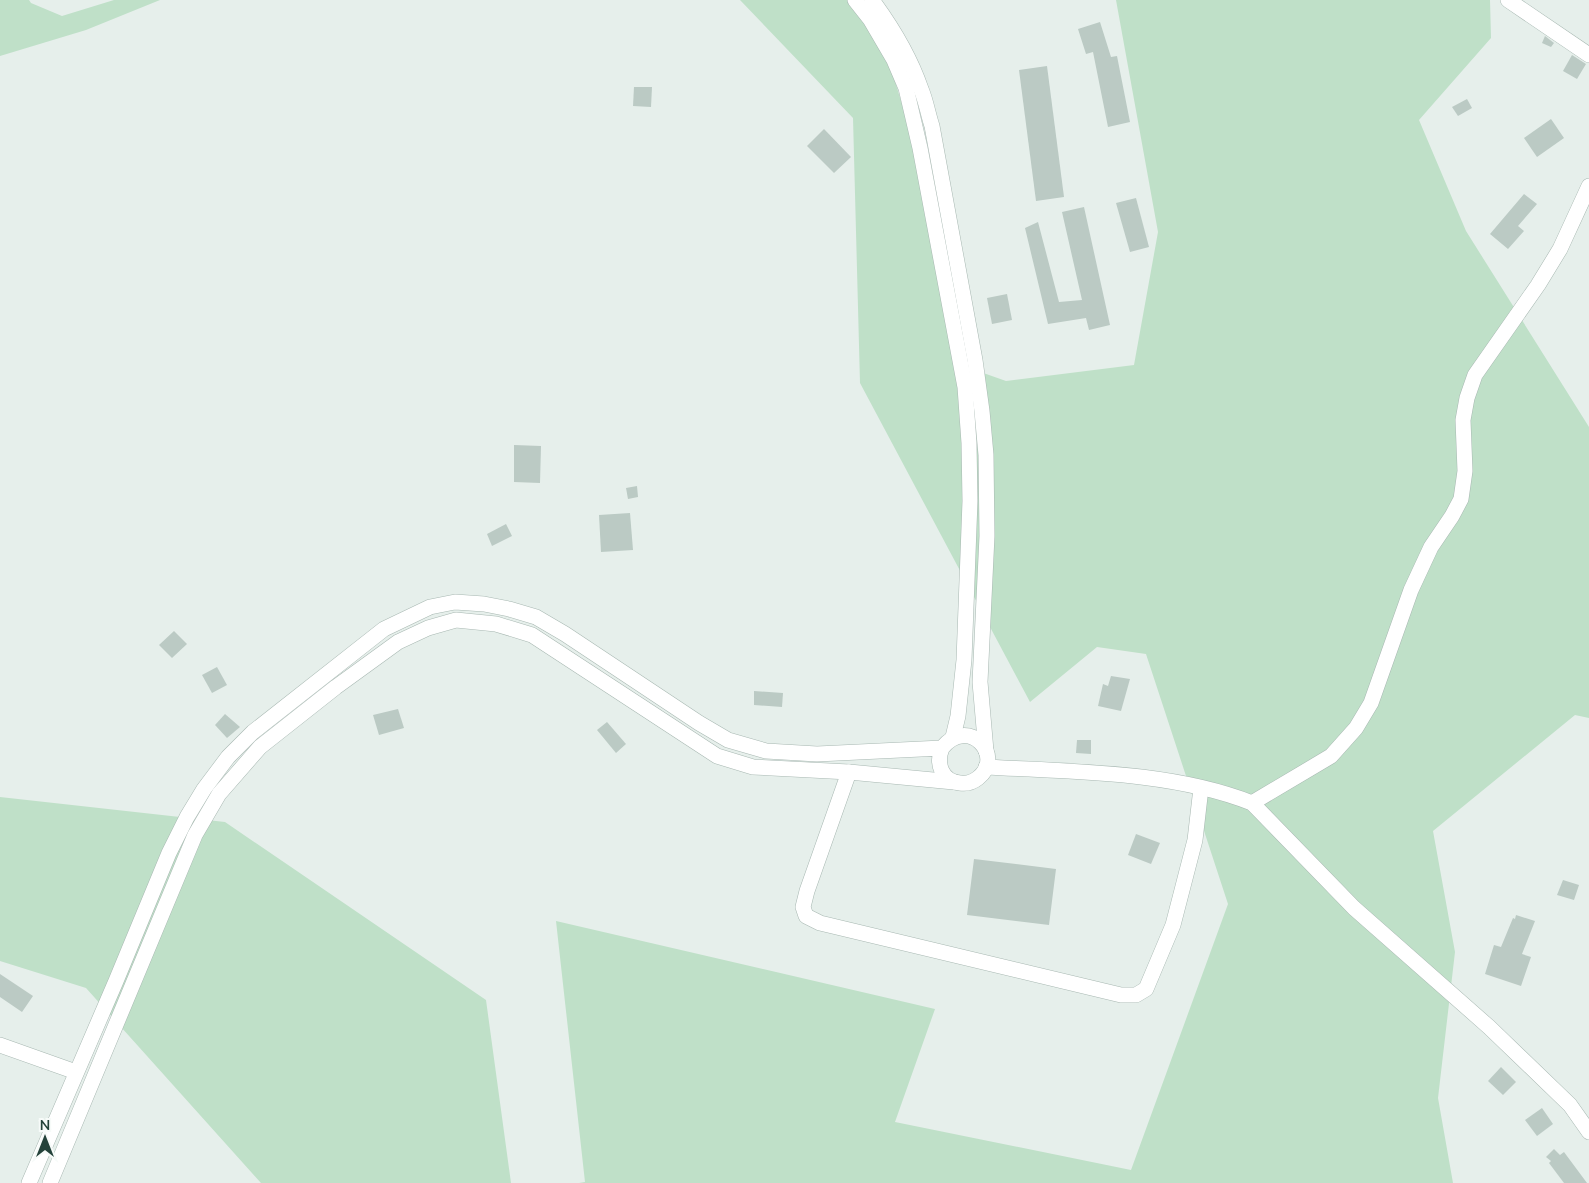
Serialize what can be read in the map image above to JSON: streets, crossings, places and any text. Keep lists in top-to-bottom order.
{
  "north": "top"
}
